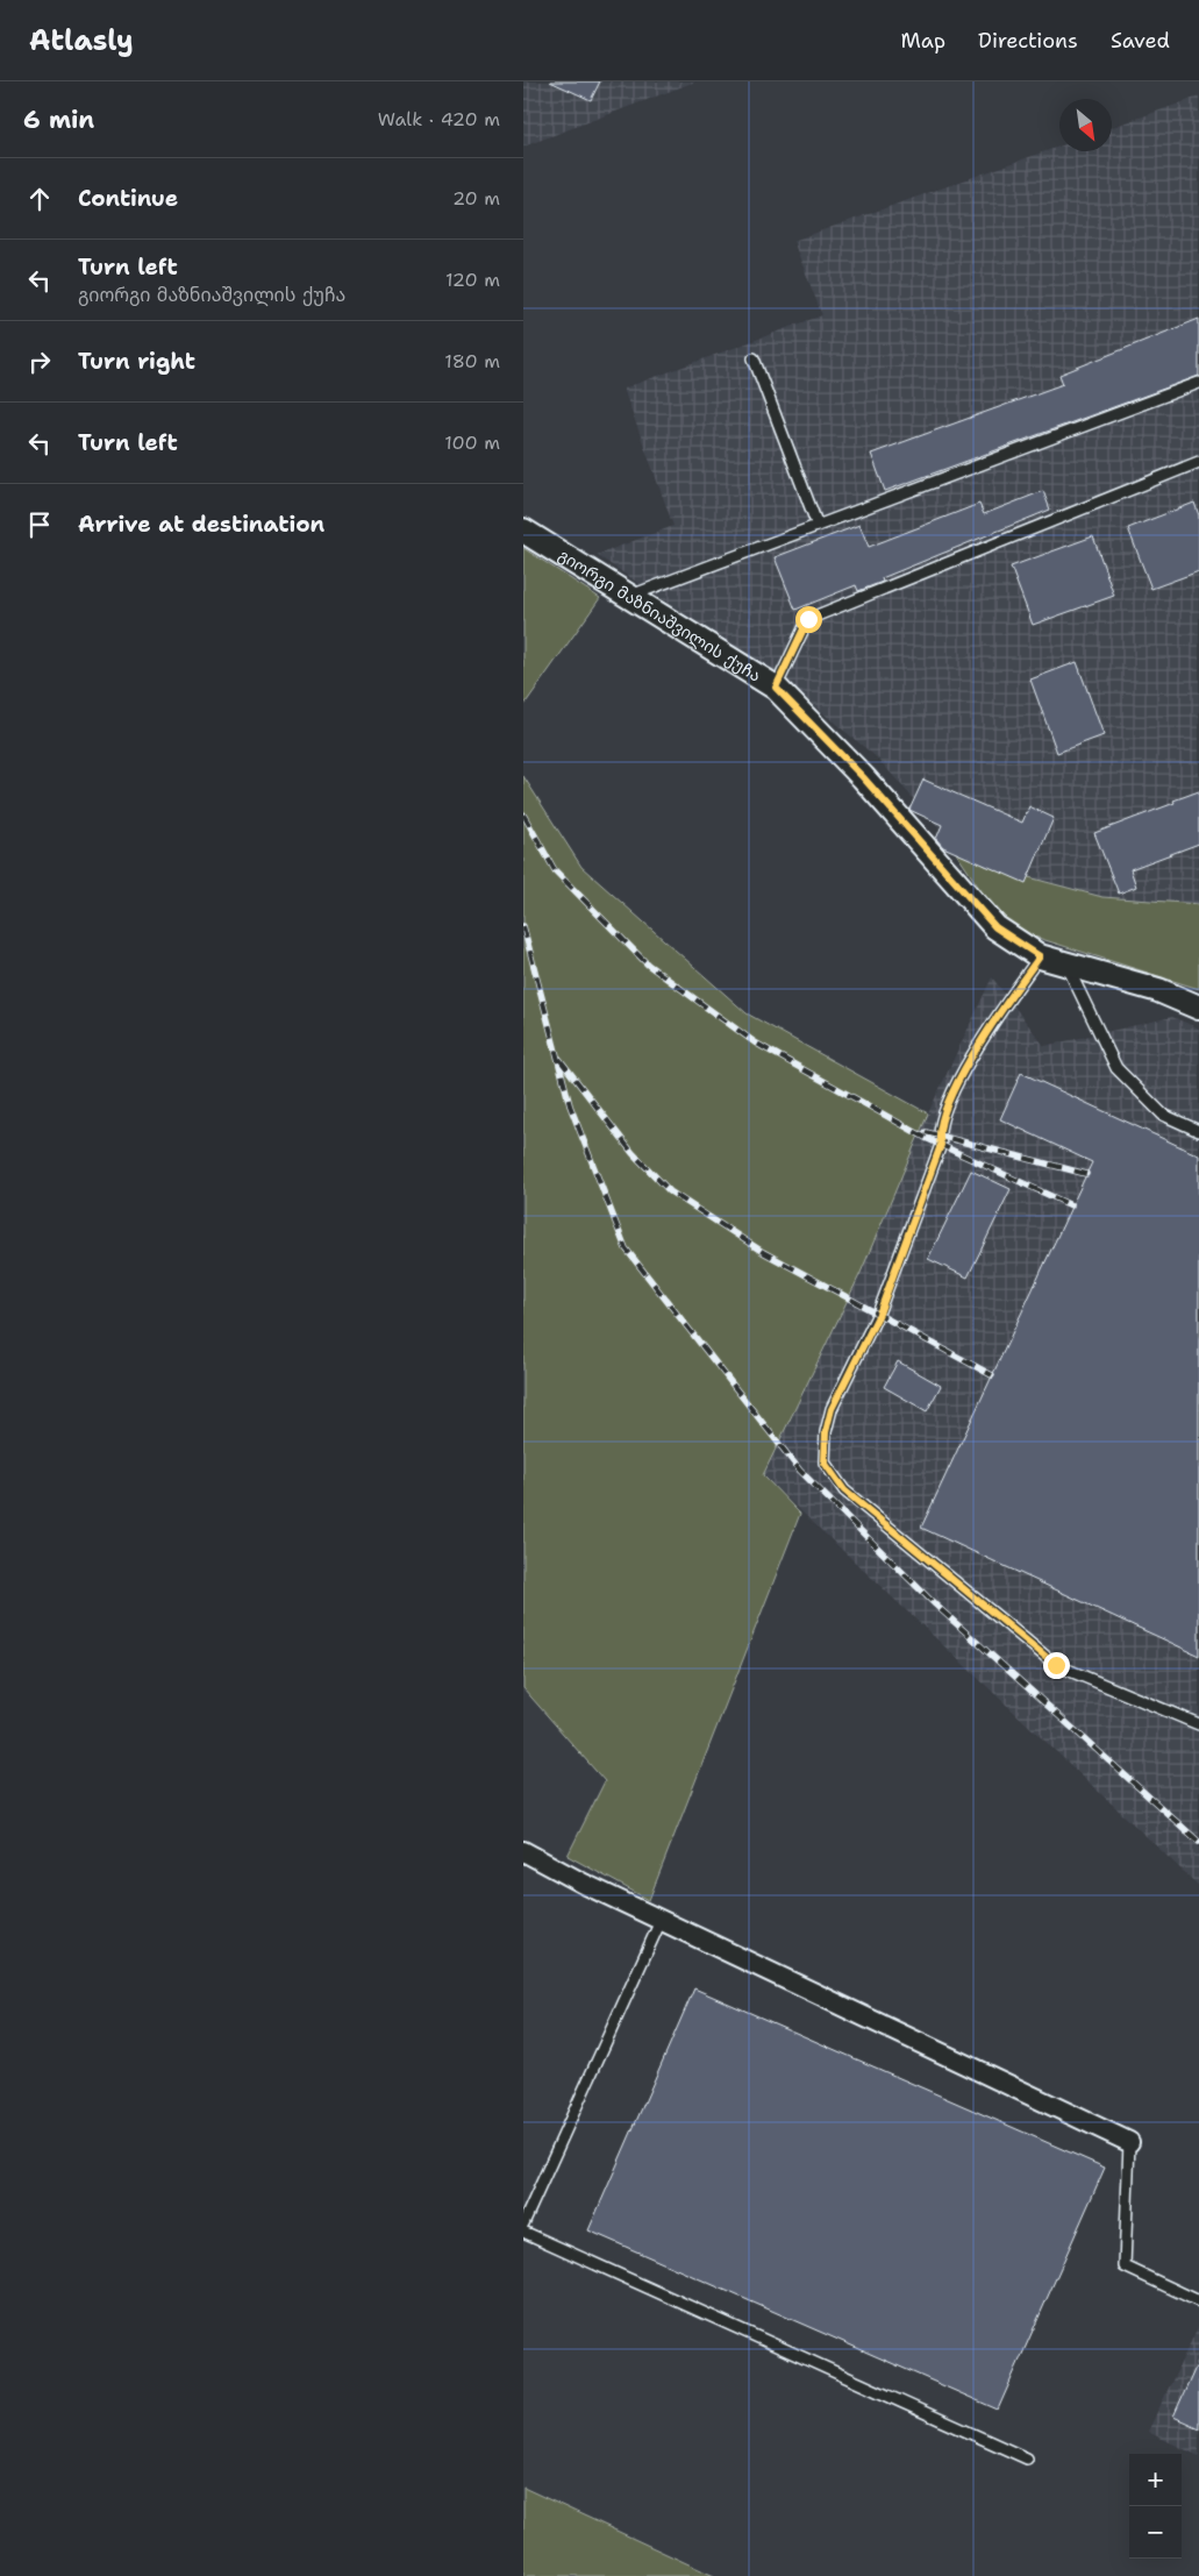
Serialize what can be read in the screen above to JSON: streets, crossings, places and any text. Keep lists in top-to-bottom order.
{
  "streets": {
    "street": ["გიორგი მაზნიაშვილის ქუჩა"]
  },
  "north": "bottom right",
  "page": {
    "header": "Atlasly",
    "nav": ["Map", "Directions", "Saved"],
    "heading": ["6 min", "Walk · 420 m"],
    "list": [
      ["Continue", "20 m"],
      ["Turn left", "გიორგი მაზნიაშვილის ქუჩა", "120 m"],
      ["Turn right", "180 m"],
      ["Turn left", "100 m"],
      "Arrive at destination"
    ],
    "map_buttons": ["+", "−"]
  }
}
